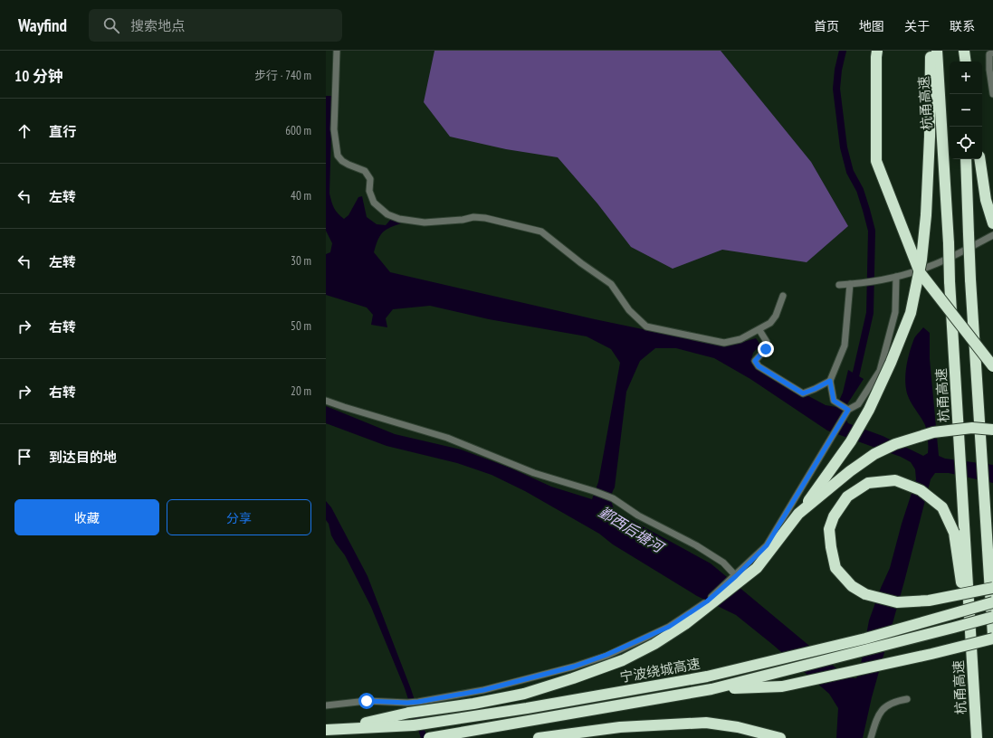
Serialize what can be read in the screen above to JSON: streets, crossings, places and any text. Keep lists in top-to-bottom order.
{
  "streets": {
    "highway": ["杭甬高速", "宁波绕城高速"]
  },
  "water": ["鄞西后塘河"],
  "page": {
    "header": "Wayfind",
    "search": "搜索地点",
    "nav": [
      "首页",
      "地图",
      "关于",
      "联系"
    ],
    "heading": ["10 分钟", "步行 · 740 m"],
    "map_buttons": ["+", "−"],
    "list": [
      ["直行", "600 m"],
      ["左转", "40 m"],
      ["左转", "30 m"],
      ["右转", "50 m"],
      ["右转", "20 m"],
      "到达目的地"
    ],
    "buttons": ["收藏", "分享"]
  }
}
